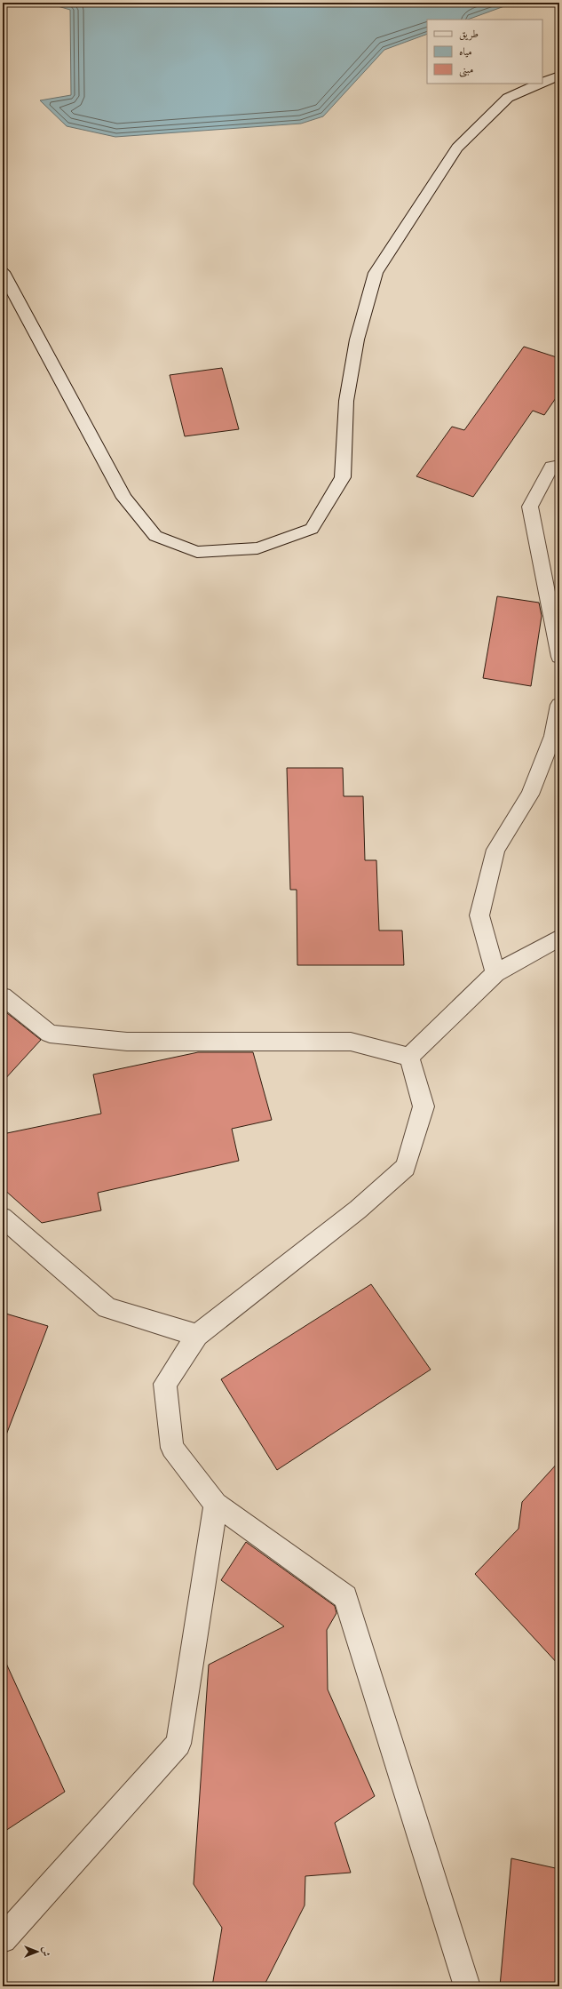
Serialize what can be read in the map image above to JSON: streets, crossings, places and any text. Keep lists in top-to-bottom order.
{
  "legend": ["طريق", "مياه", "مبنى"],
  "north": "right"
}
